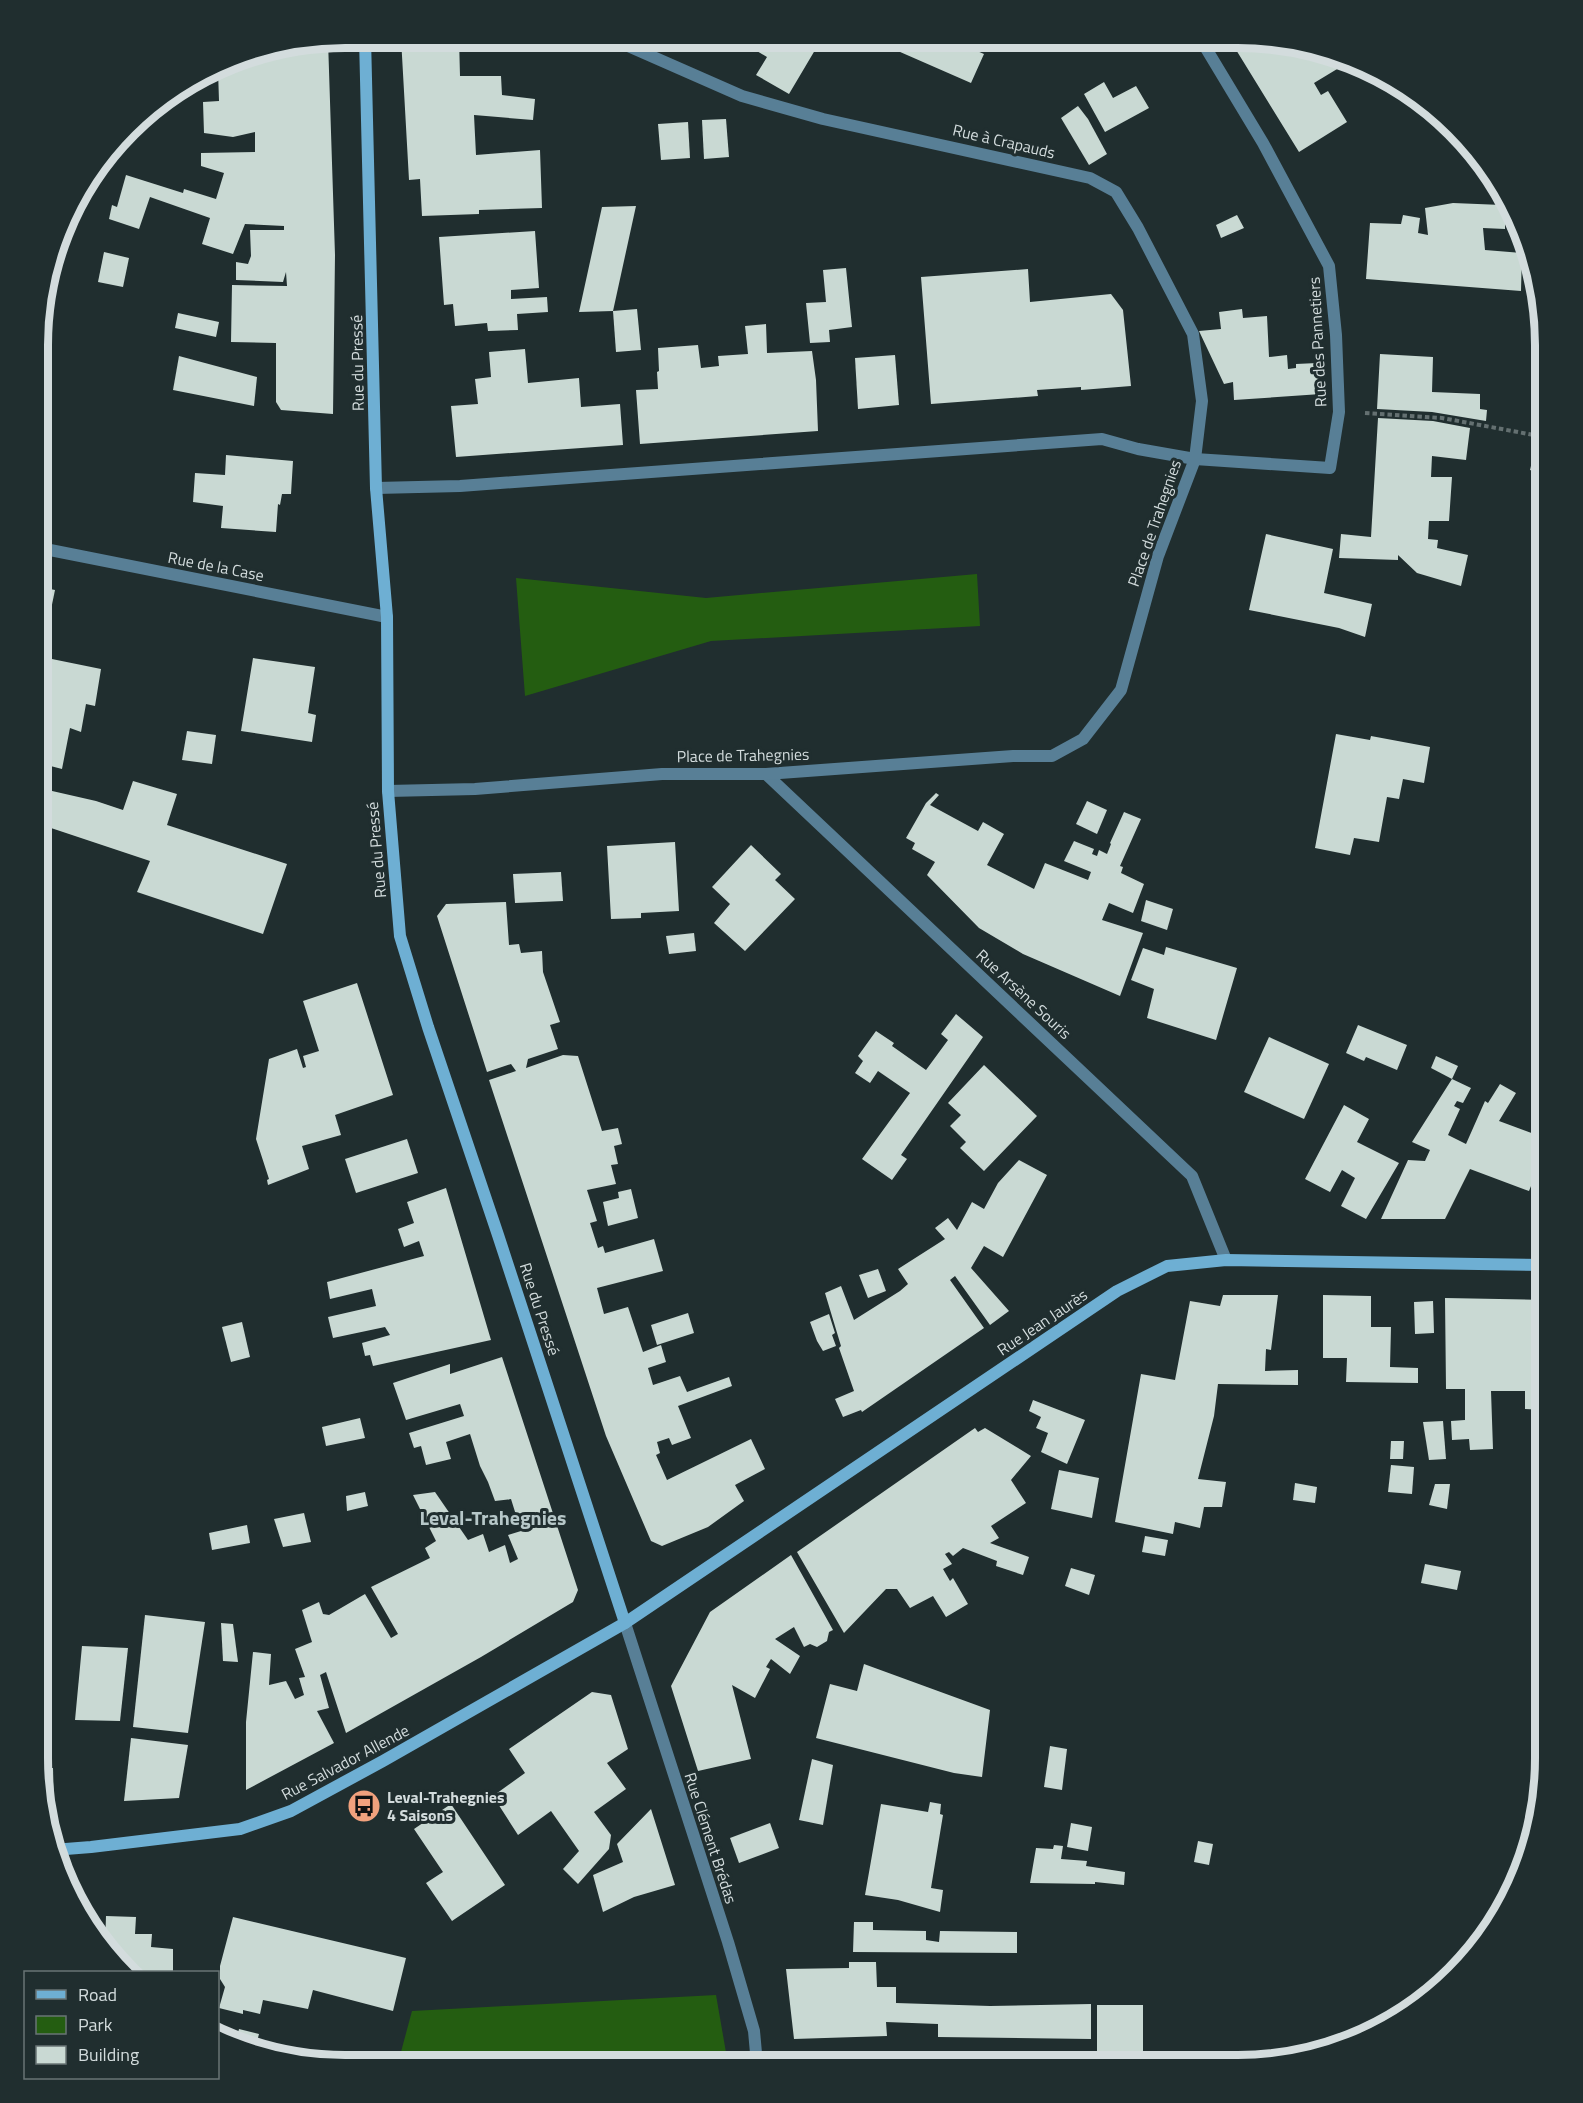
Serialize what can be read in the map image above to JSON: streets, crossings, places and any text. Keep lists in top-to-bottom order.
{
  "streets": {
    "street": [
      "Rue à Crapauds",
      "Rue des Pannetiers",
      "Rue du Pressé",
      "Place de Trahegnies",
      "Rue de la Case",
      "Rue Arsène Souris",
      "Rue Jean Jaurès",
      "Rue Salvador Allende",
      "Rue Clément Brédas"
    ]
  },
  "crossings": [
    ["Rue à Crapauds", "Rue des Pannetiers"],
    ["Rue à Crapauds", "Place de Trahegnies"],
    ["Rue des Pannetiers", "Place de Trahegnies"],
    ["Rue du Pressé", "Place de Trahegnies"],
    ["Rue du Pressé", "Rue de la Case"],
    ["Rue du Pressé", "Rue Jean Jaurès"],
    ["Rue du Pressé", "Rue Salvador Allende"],
    ["Rue du Pressé", "Rue Clément Brédas"],
    ["Place de Trahegnies", "Rue Arsène Souris"],
    ["Rue Arsène Souris", "Rue Jean Jaurès"],
    ["Rue Jean Jaurès", "Rue Salvador Allende"],
    ["Rue Jean Jaurès", "Rue Clément Brédas"],
    ["Rue Salvador Allende", "Rue Clément Brédas"]
  ],
  "districts": ["Leval-Trahegnies"],
  "places": {
    "bus stop": ["Leval-Trahegnies 4 Saisons"]
  },
  "legend": ["Road", "Park", "Building"]
}
